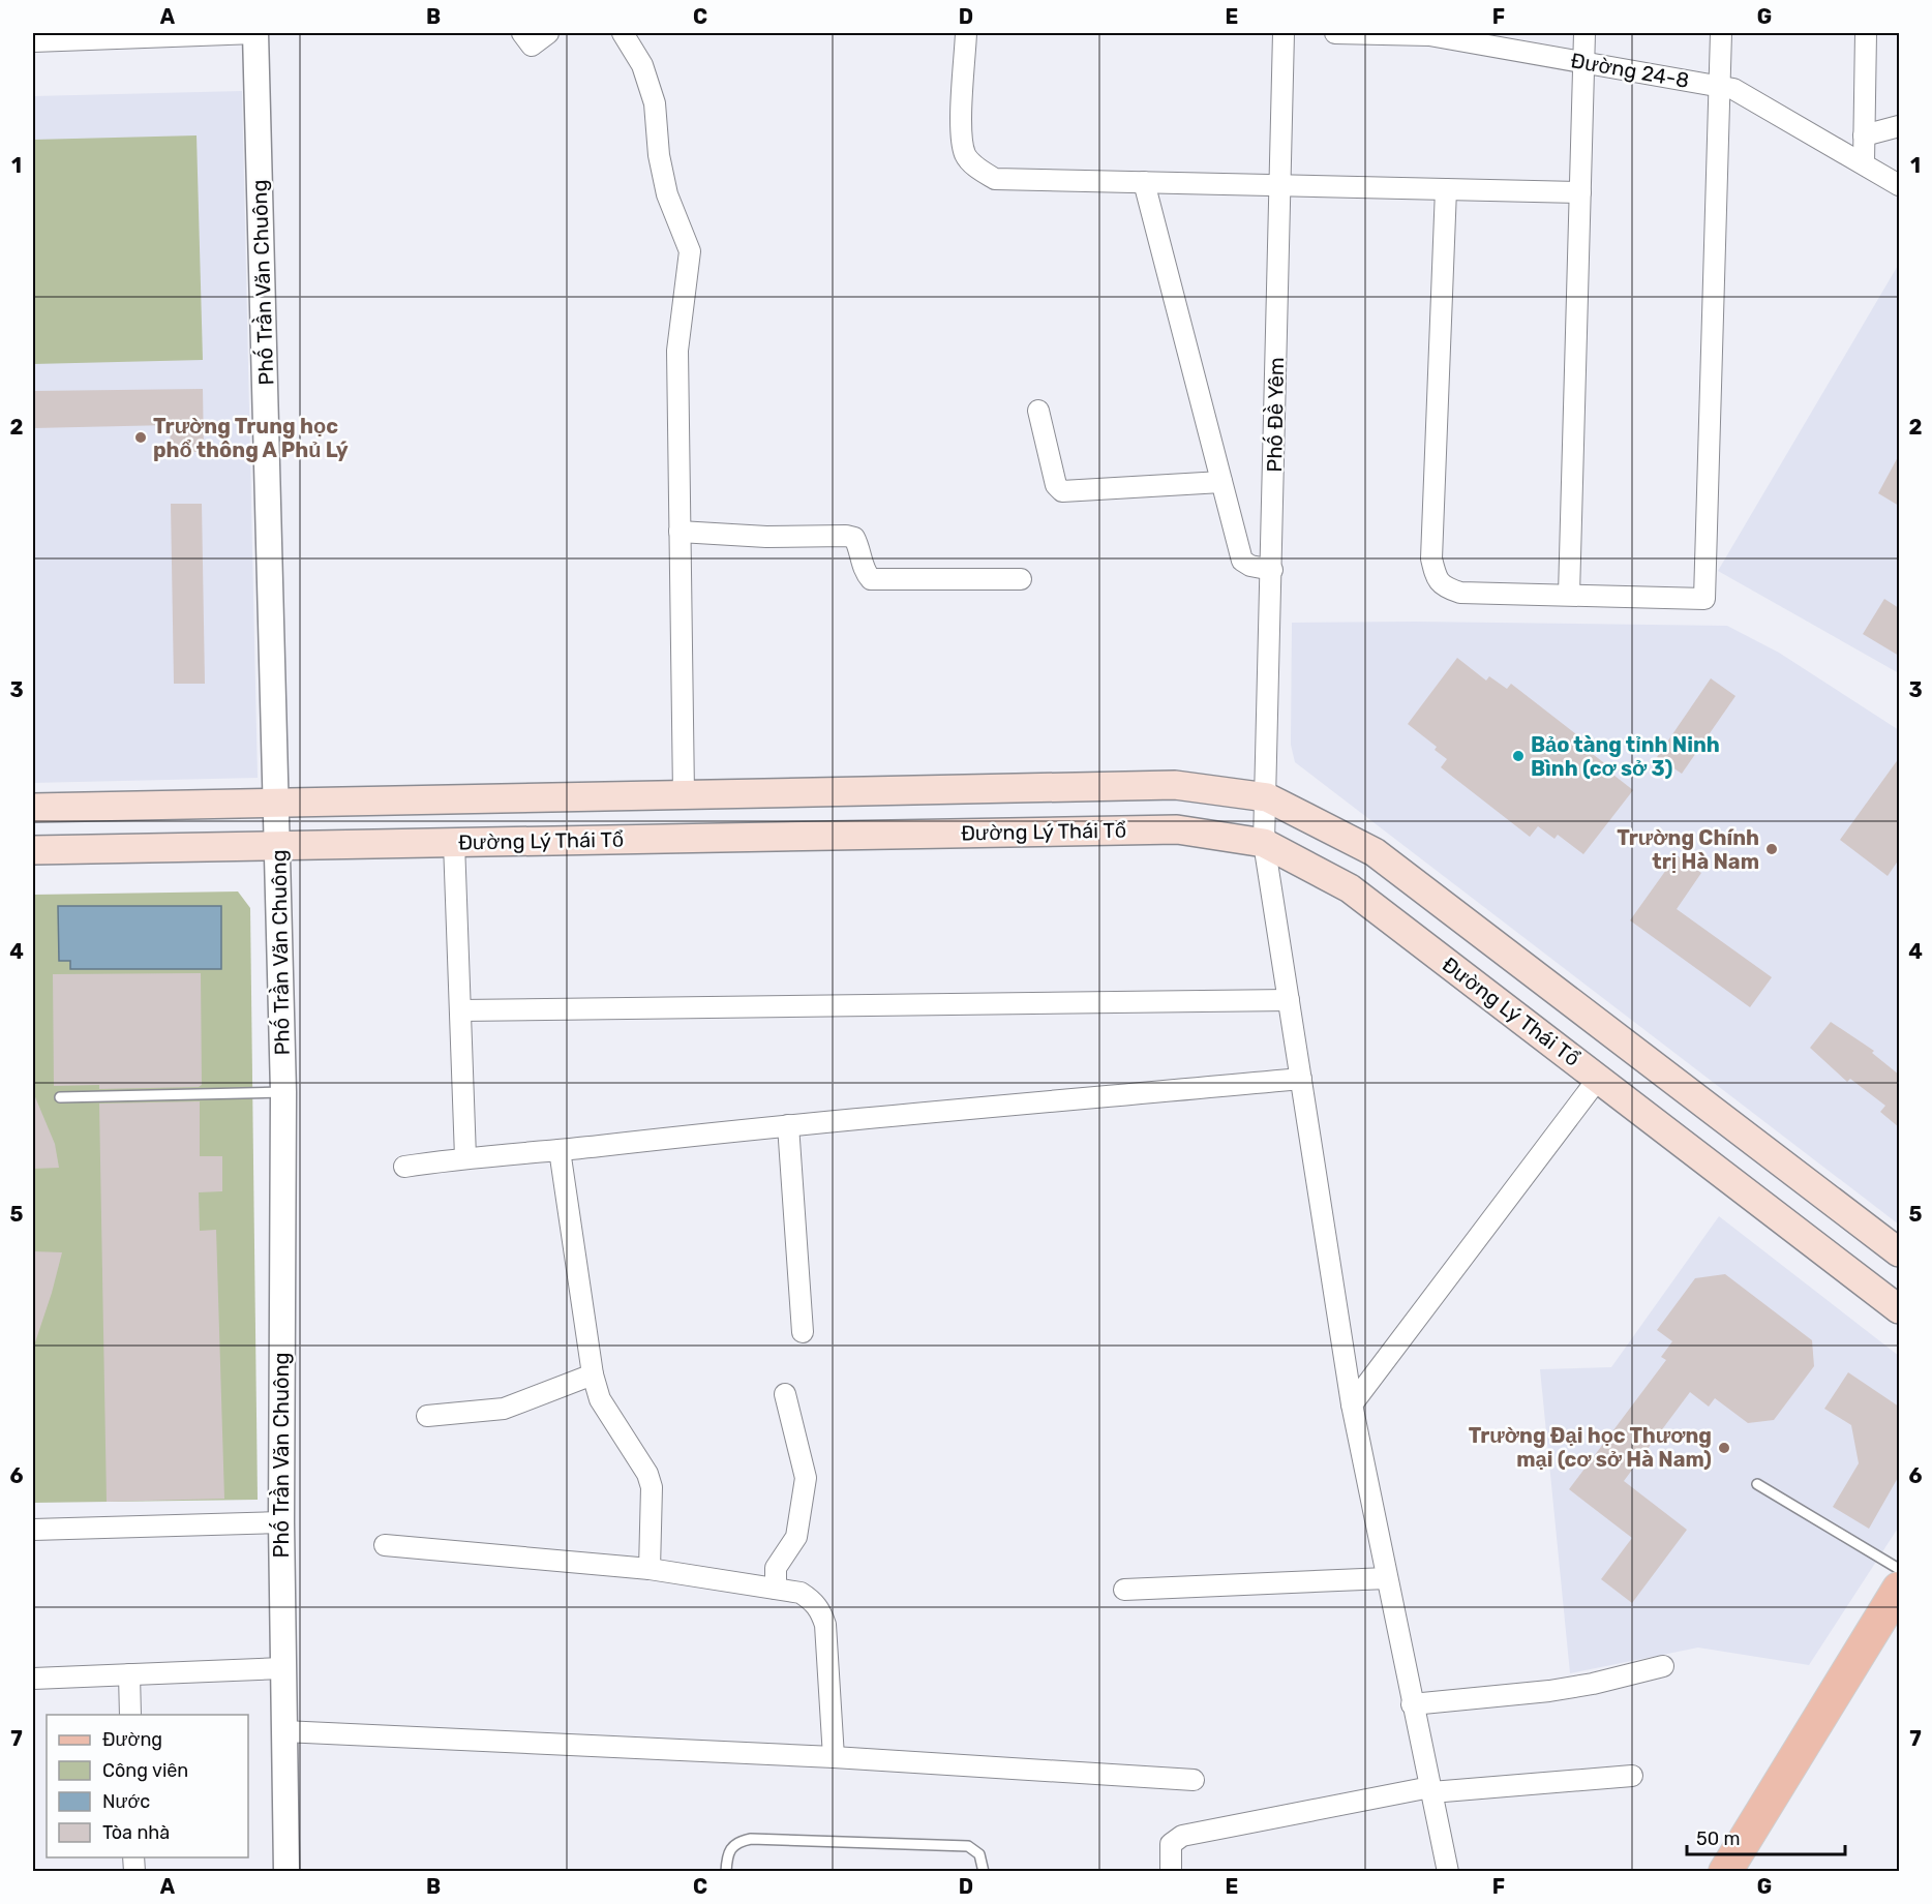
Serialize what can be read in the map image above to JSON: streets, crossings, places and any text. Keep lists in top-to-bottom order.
{
  "streets": {
    "main road": ["Đường Lý Thái Tổ"],
    "street": ["Đường 24-8", "Phố Trần Văn Chuông", "Phố Đề Yêm"]
  },
  "crossings": [
    ["Phố Trần Văn Chuông", "Đường Lý Thái Tổ"],
    ["Phố Đề Yêm", "Đường Lý Thái Tổ"]
  ],
  "places": [
    "Trường Trung học phổ thông A Phủ Lý",
    "Bảo tàng tỉnh Ninh Bình (cơ sở 3)",
    "Trường Chính trị Hà Nam",
    "Trường Đại học Thương mại (cơ sở Hà Nam)"
  ],
  "legend": [
    "Đường",
    "Công viên",
    "Nước",
    "Tòa nhà"
  ],
  "scale_bar": "50 m",
  "grid": {
    "columns": [
      "A",
      "B",
      "C",
      "D",
      "E",
      "F",
      "G"
    ],
    "rows": [
      "1",
      "2",
      "3",
      "4",
      "5",
      "6",
      "7"
    ]
  }
}
